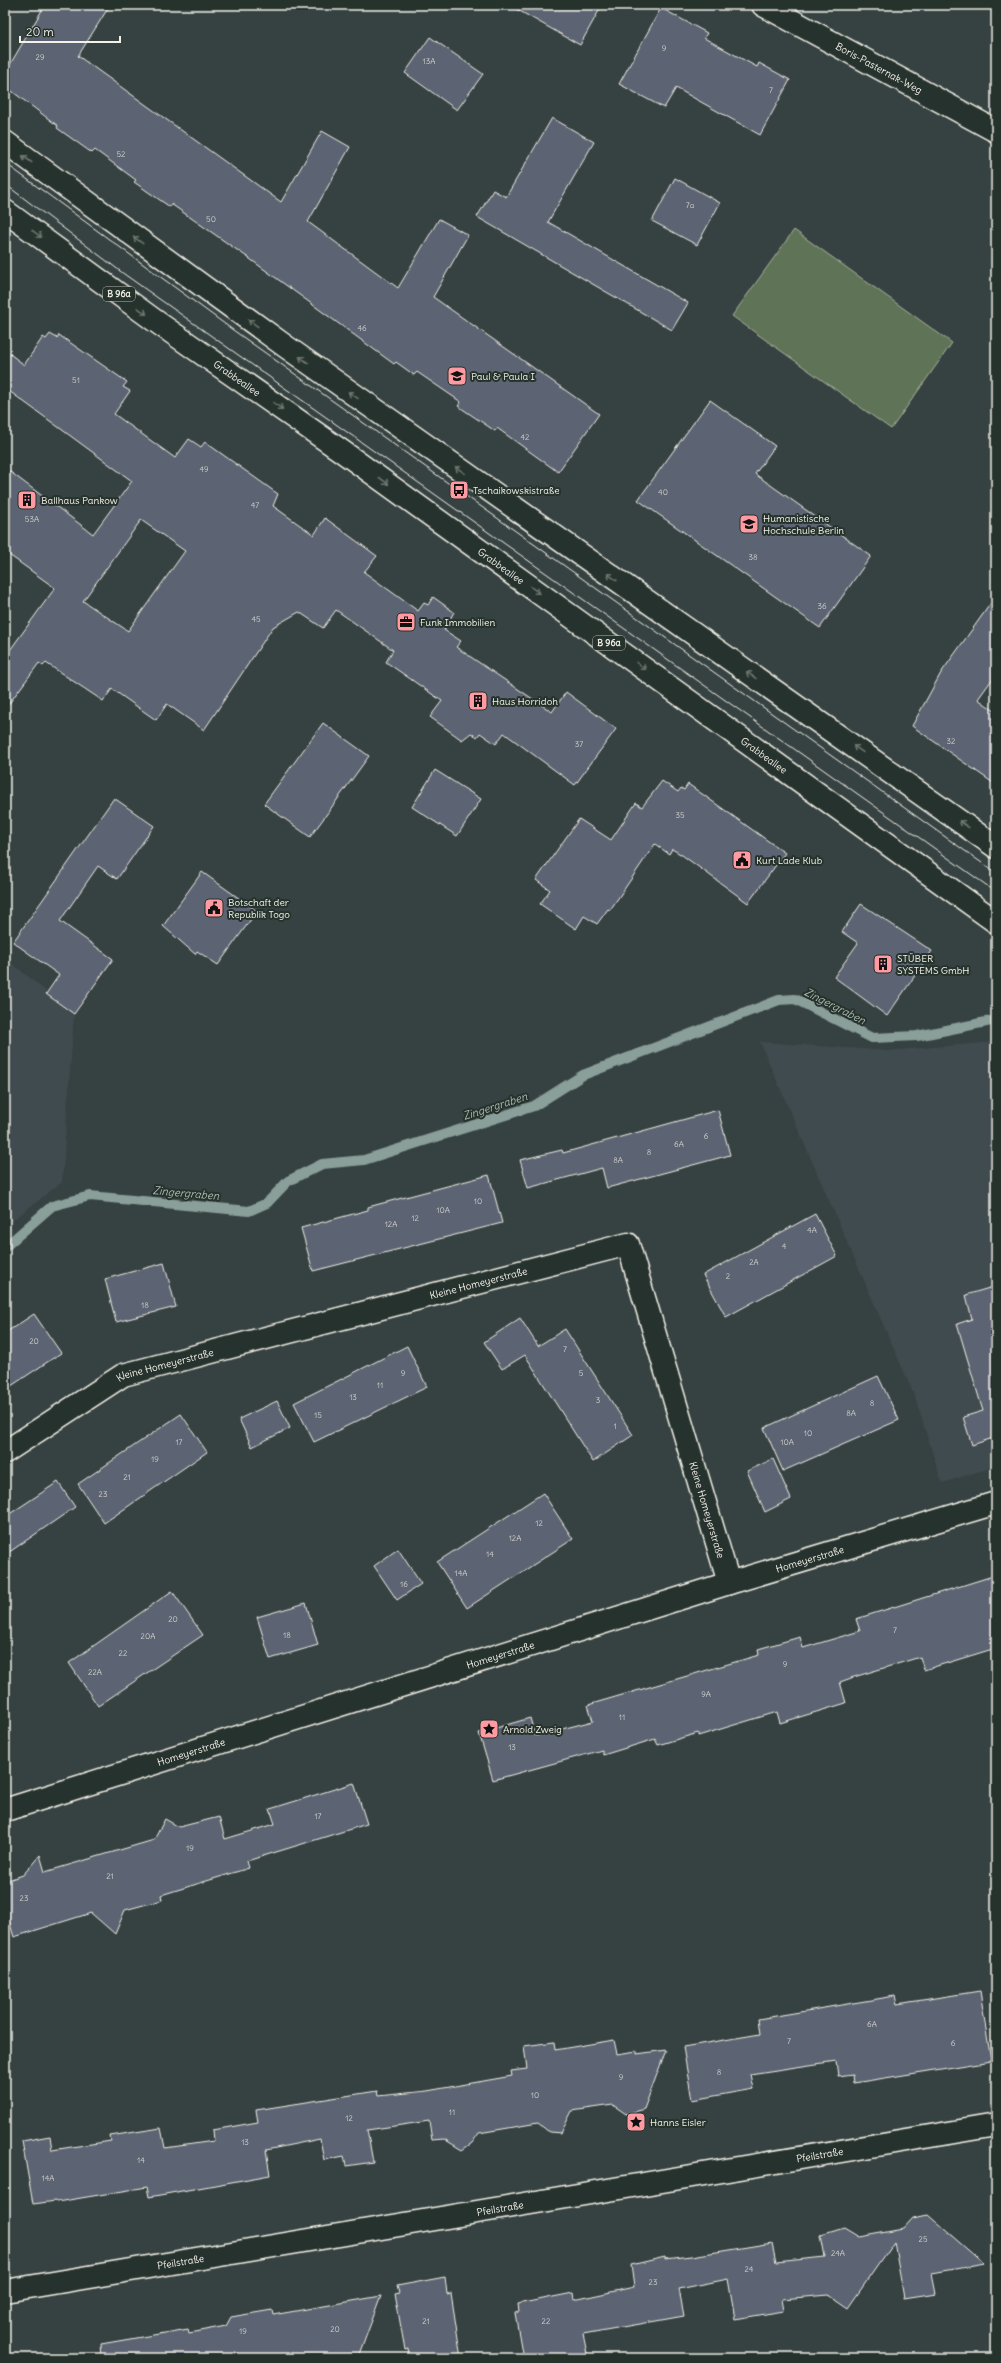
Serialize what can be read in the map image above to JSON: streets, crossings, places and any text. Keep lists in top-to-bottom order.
{
  "streets": {
    "street": [
      "Boris-Pasternak-Weg",
      "B 96a",
      "Grabbeallee",
      "Kleine Homeyerstraße",
      "Homeyerstraße",
      "Pfeilstraße"
    ]
  },
  "crossings": [
    ["Kleine Homeyerstraße", "Homeyerstraße"]
  ],
  "water": ["Zingergraben"],
  "places": {
    "school or university": ["Paul & Paula I", "Humanistische Hochschule Berlin"],
    "bus stop": ["Tschaikowskistraße"],
    "building": ["Ballhaus Pankow", "Haus Horridoh", "STÜBER SYSTEMS GmbH"],
    "office": ["Funk Immobilien"],
    "public building": ["Kurt Lade Klub", "Botschaft der Republik Togo"],
    "place": ["Arnold Zweig", "Hanns Eisler"]
  },
  "house_numbers": [
    "9",
    "29",
    "13A",
    "7",
    "52",
    "7a",
    "50",
    "46",
    "51",
    "42",
    "49",
    "40",
    "47",
    "53A",
    "38",
    "36",
    "45",
    "32",
    "37",
    "35",
    "6",
    "6A",
    "8",
    "8A",
    "10",
    "10A",
    "12",
    "12A",
    "4A",
    "4",
    "2A",
    "2",
    "18",
    "20",
    "7",
    "9",
    "5",
    "11",
    "13",
    "3",
    "8",
    "8A",
    "15",
    "1",
    "10",
    "17",
    "10A",
    "19",
    "21",
    "23",
    "12",
    "12A",
    "14",
    "14A",
    "16",
    "20",
    "7",
    "18",
    "20A",
    "22",
    "9",
    "22A",
    "9A",
    "11",
    "13",
    "17",
    "19",
    "21",
    "23",
    "6A",
    "7",
    "6",
    "8",
    "9",
    "10",
    "11",
    "12",
    "13",
    "14",
    "14A",
    "25",
    "24A",
    "24",
    "23",
    "21",
    "22",
    "20",
    "19"
  ],
  "scale_bar": "20 m"
}
